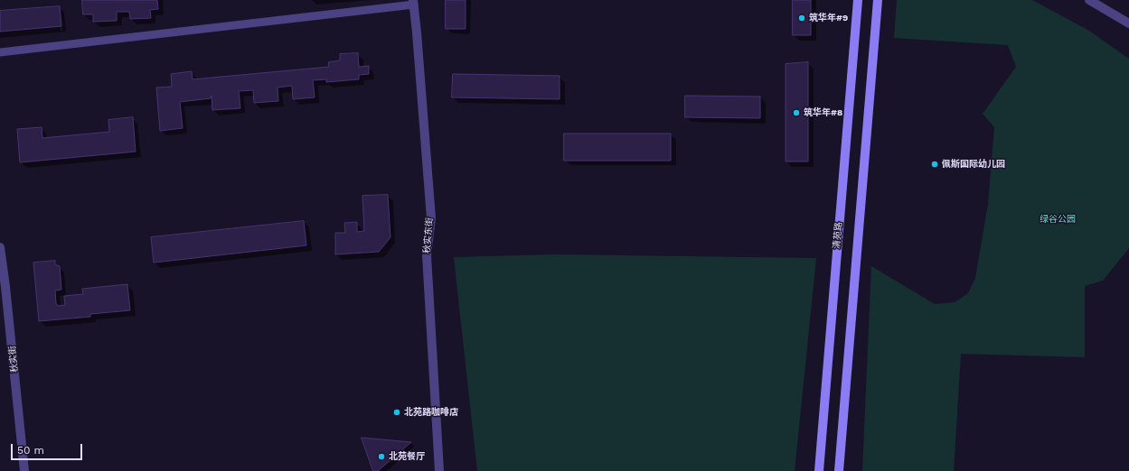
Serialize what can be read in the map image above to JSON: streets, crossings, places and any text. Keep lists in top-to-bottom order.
{
  "streets": {
    "main road": ["清苑路"],
    "street": ["秋实东街", "秋实街"]
  },
  "parks": ["绿谷公园"],
  "places": [
    "筑华年#9",
    "筑华年#8",
    "佩斯国际幼儿园",
    "北苑路咖啡店",
    "北苑餐厅"
  ],
  "scale_bar": "50 m"
}
